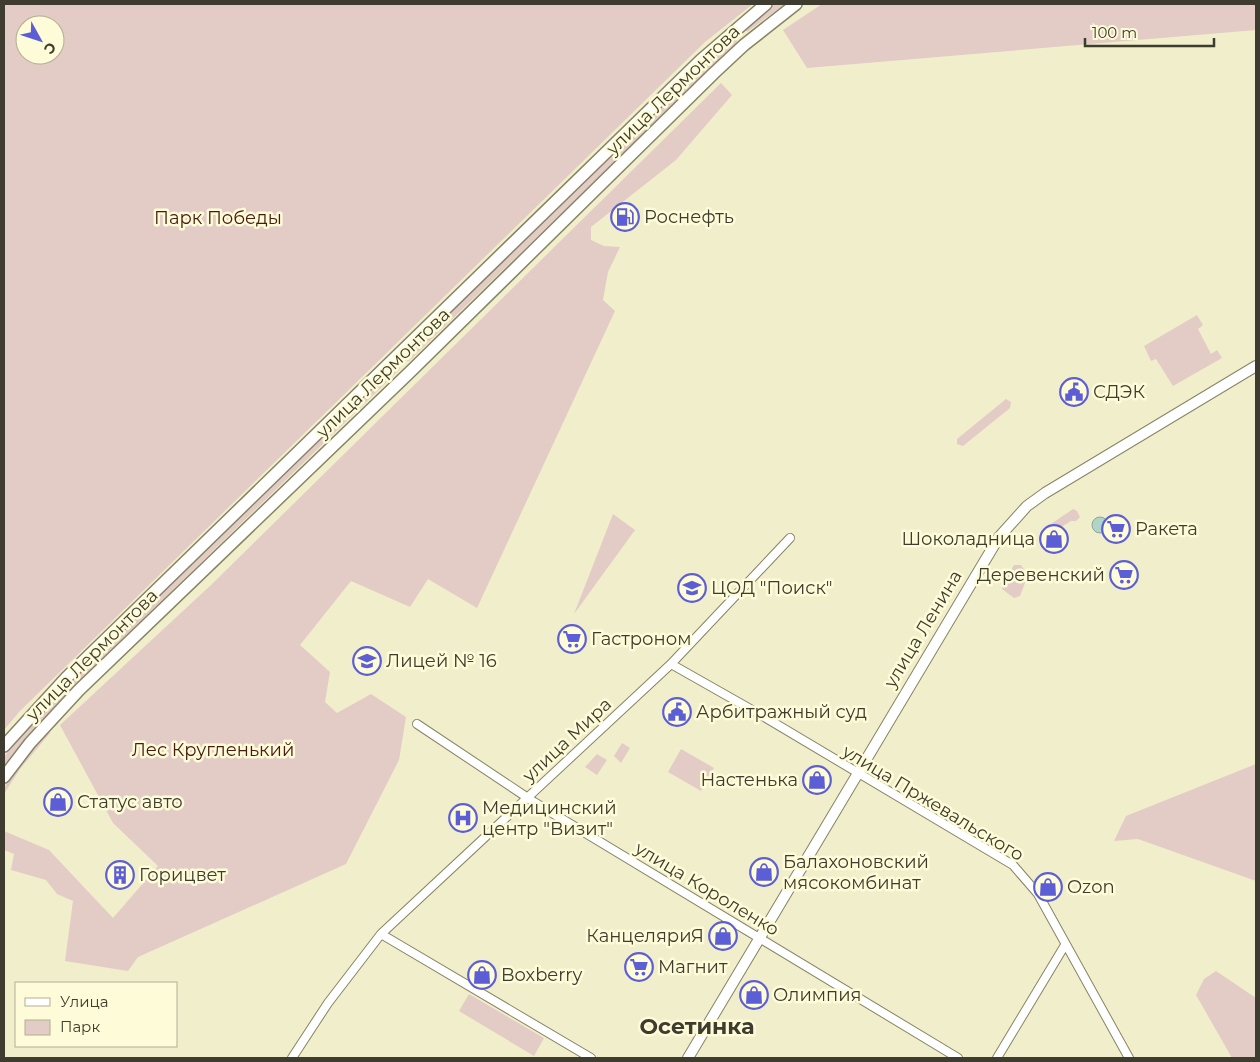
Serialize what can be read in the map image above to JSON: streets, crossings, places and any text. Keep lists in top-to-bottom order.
{
  "streets": {
    "main road": ["улица Лермонтова", "улица Ленина"],
    "street": ["улица Мира", "улица Пржевальского", "улица Короленко"]
  },
  "crossings": [
    ["улица Ленина", "улица Пржевальского"],
    ["улица Ленина", "улица Короленко"],
    ["улица Мира", "улица Пржевальского"],
    ["улица Мира", "улица Короленко"]
  ],
  "districts": ["Осетинка"],
  "parks": ["Парк Победы", "Лес Кругленький"],
  "places": {
    "fuel station": ["Роснефть"],
    "public building": ["СДЭК", "Арбитражный суд"],
    "supermarket": [
      "Ракета",
      "Деревенский",
      "Гастроном",
      "Магнит"
    ],
    "shop": [
      "Шоколадница",
      "Настенька",
      "Статус авто",
      "Балахоновский мясокомбинат",
      "Ozon",
      "КанцеляриЯ",
      "Boxberry",
      "Олимпия"
    ],
    "school or university": ["ЦОД \"Поиск\"", "Лицей № 16"],
    "hospital": ["Медицинский центр \"Визит\""],
    "building": ["Горицвет"]
  },
  "legend": ["Улица", "Парк"],
  "scale_bar": "100 m",
  "north": "bottom right"
}
